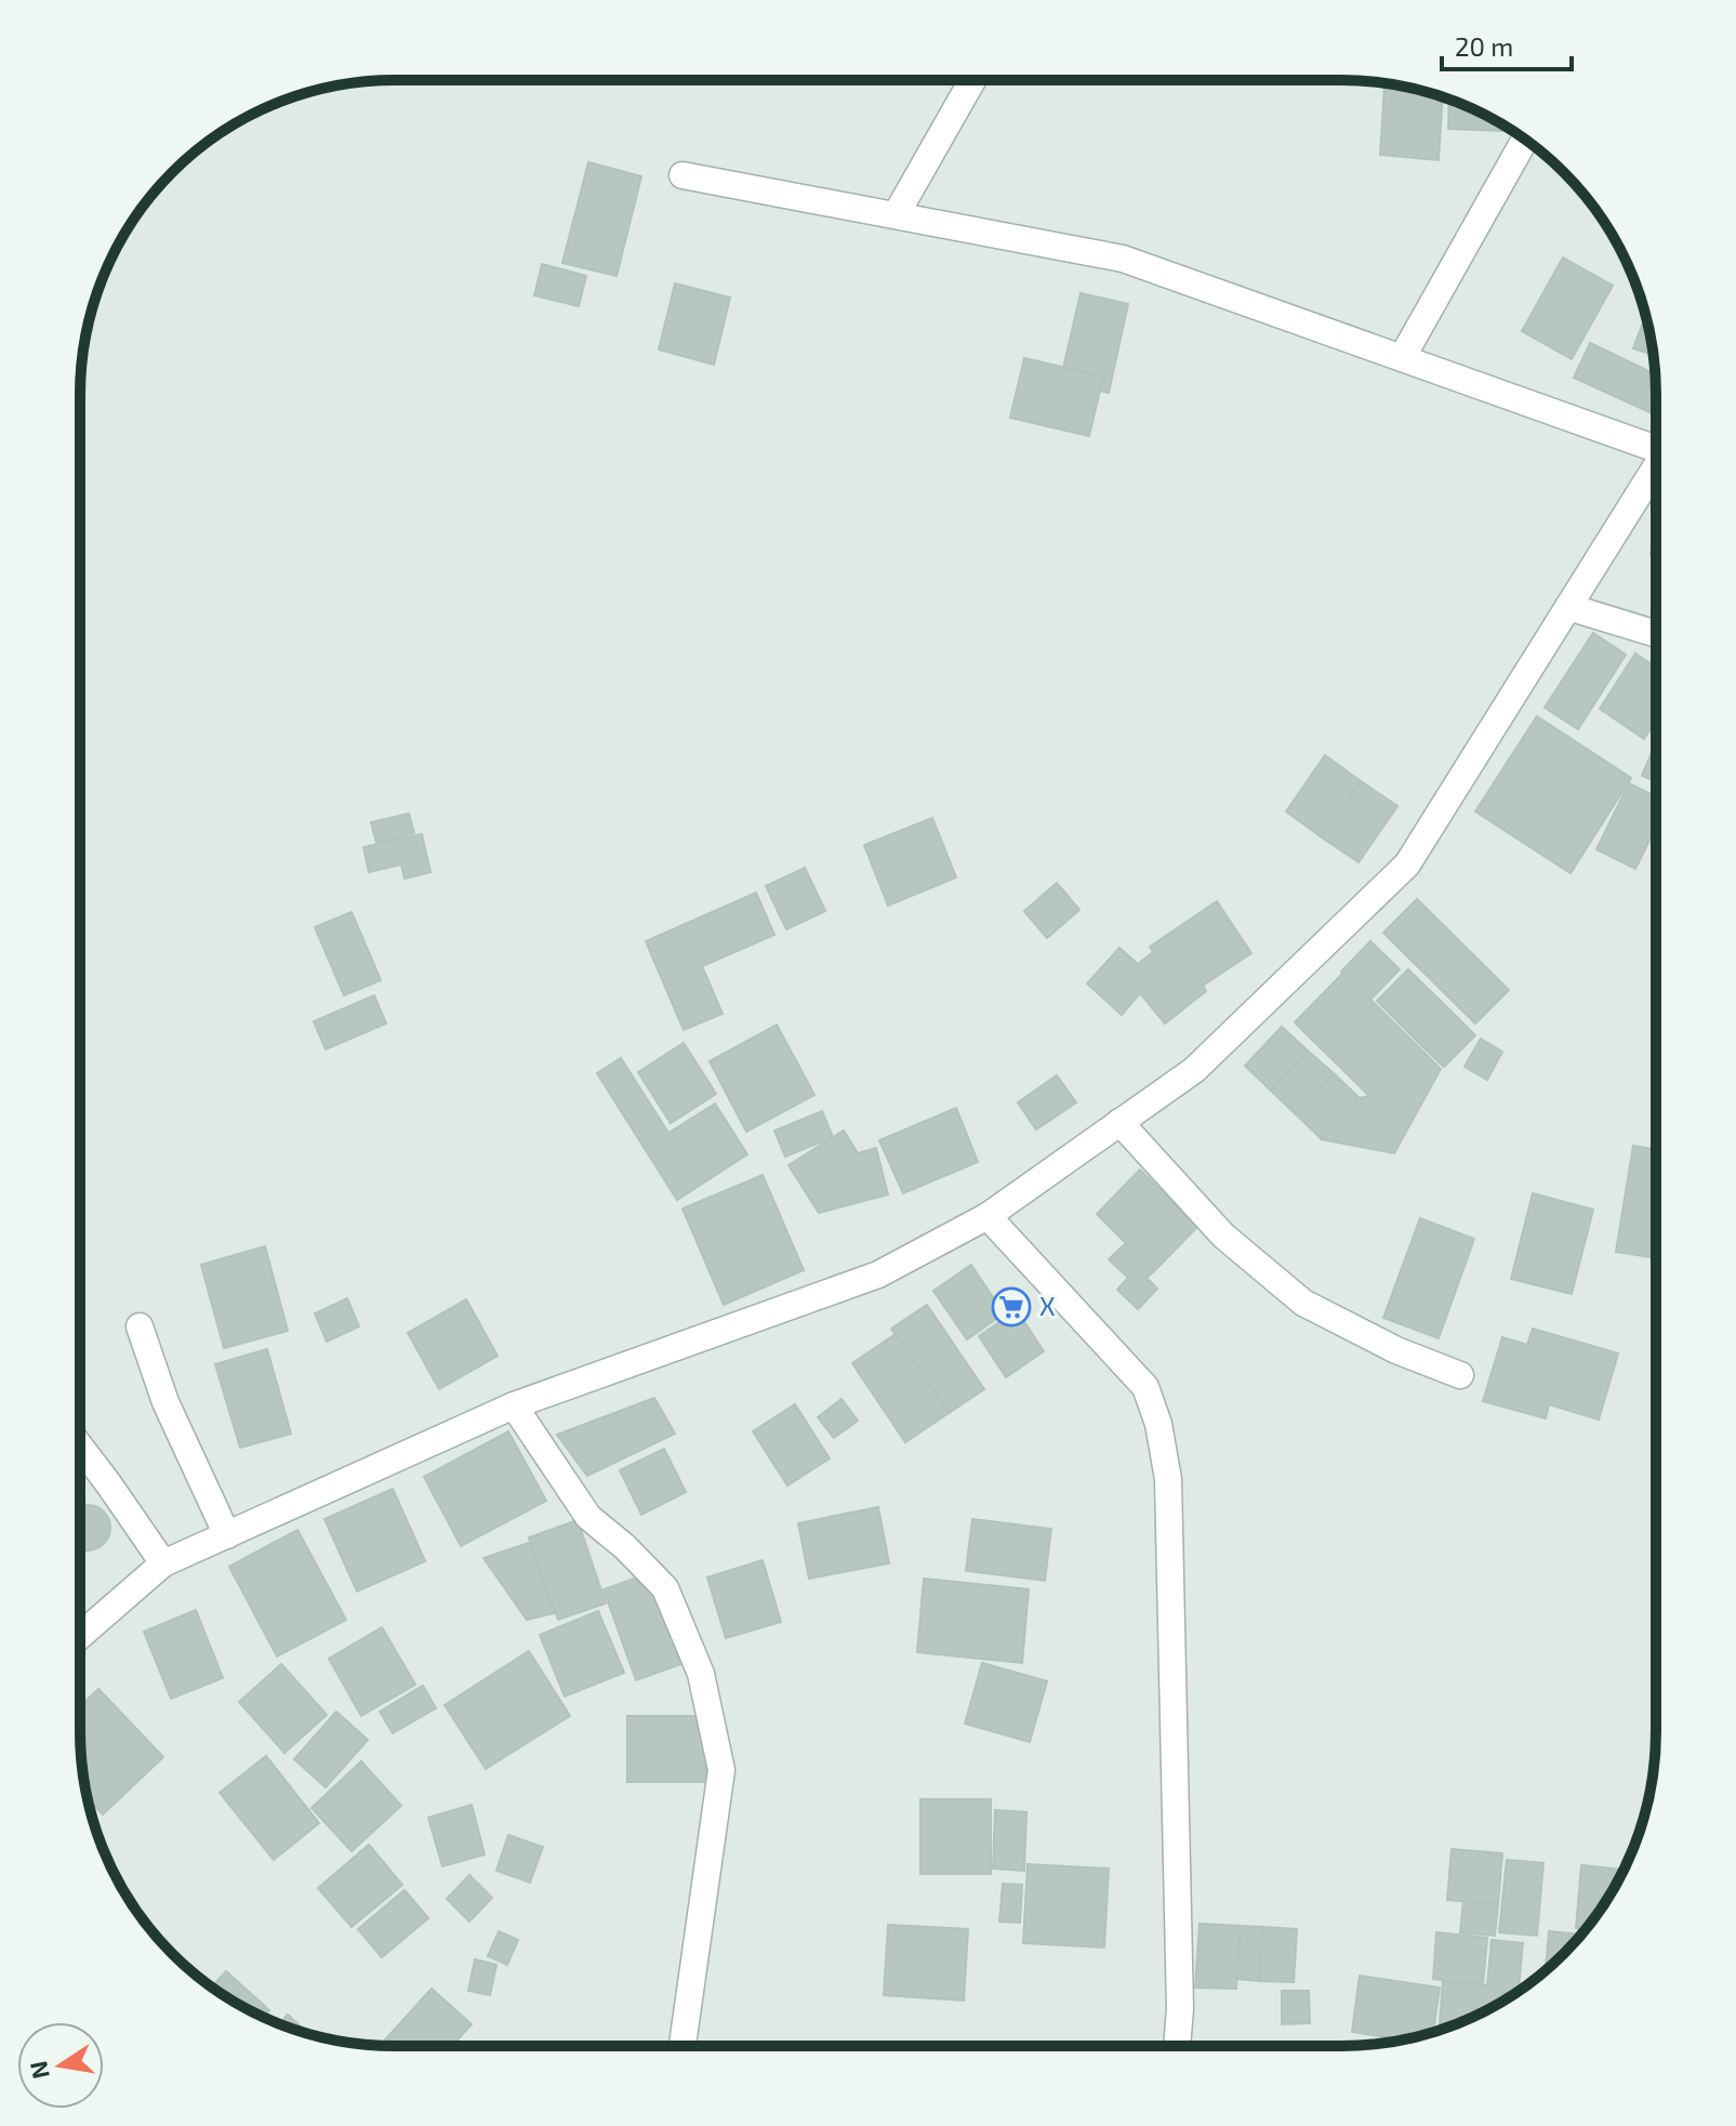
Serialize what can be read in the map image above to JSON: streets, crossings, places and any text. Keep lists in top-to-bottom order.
{
  "places": {
    "supermarket": ["X"]
  },
  "scale_bar": "20 m",
  "north": "left"
}
